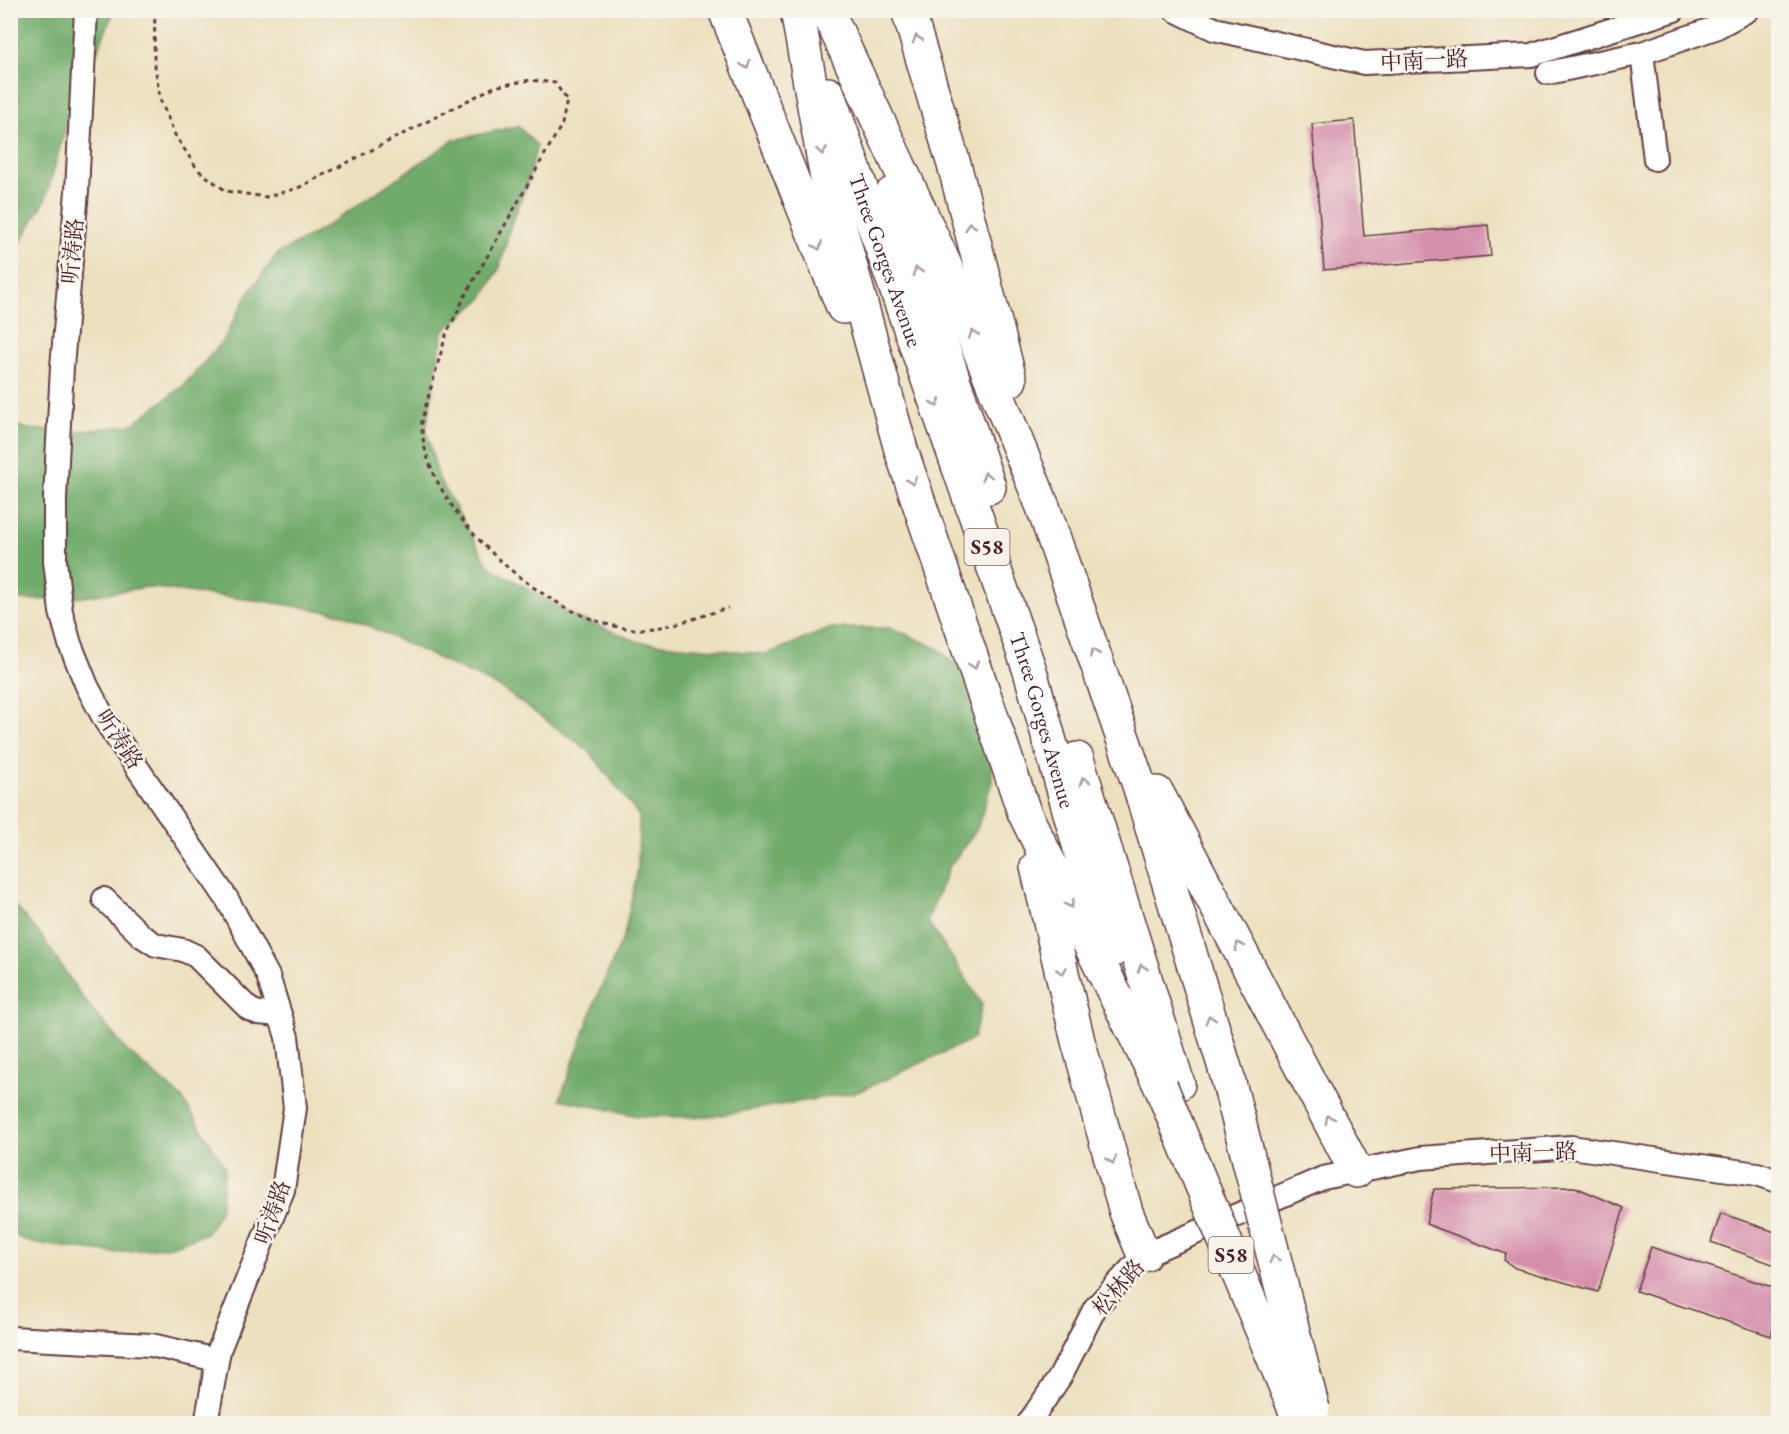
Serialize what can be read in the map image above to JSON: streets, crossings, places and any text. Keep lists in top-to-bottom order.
{
  "streets": {
    "highway": ["Three Gorges Avenue", "S58"],
    "street": ["中南一路", "听涛路", "松林路"]
  },
  "crossings": [
    ["中南一路", "松林路"]
  ]
}
